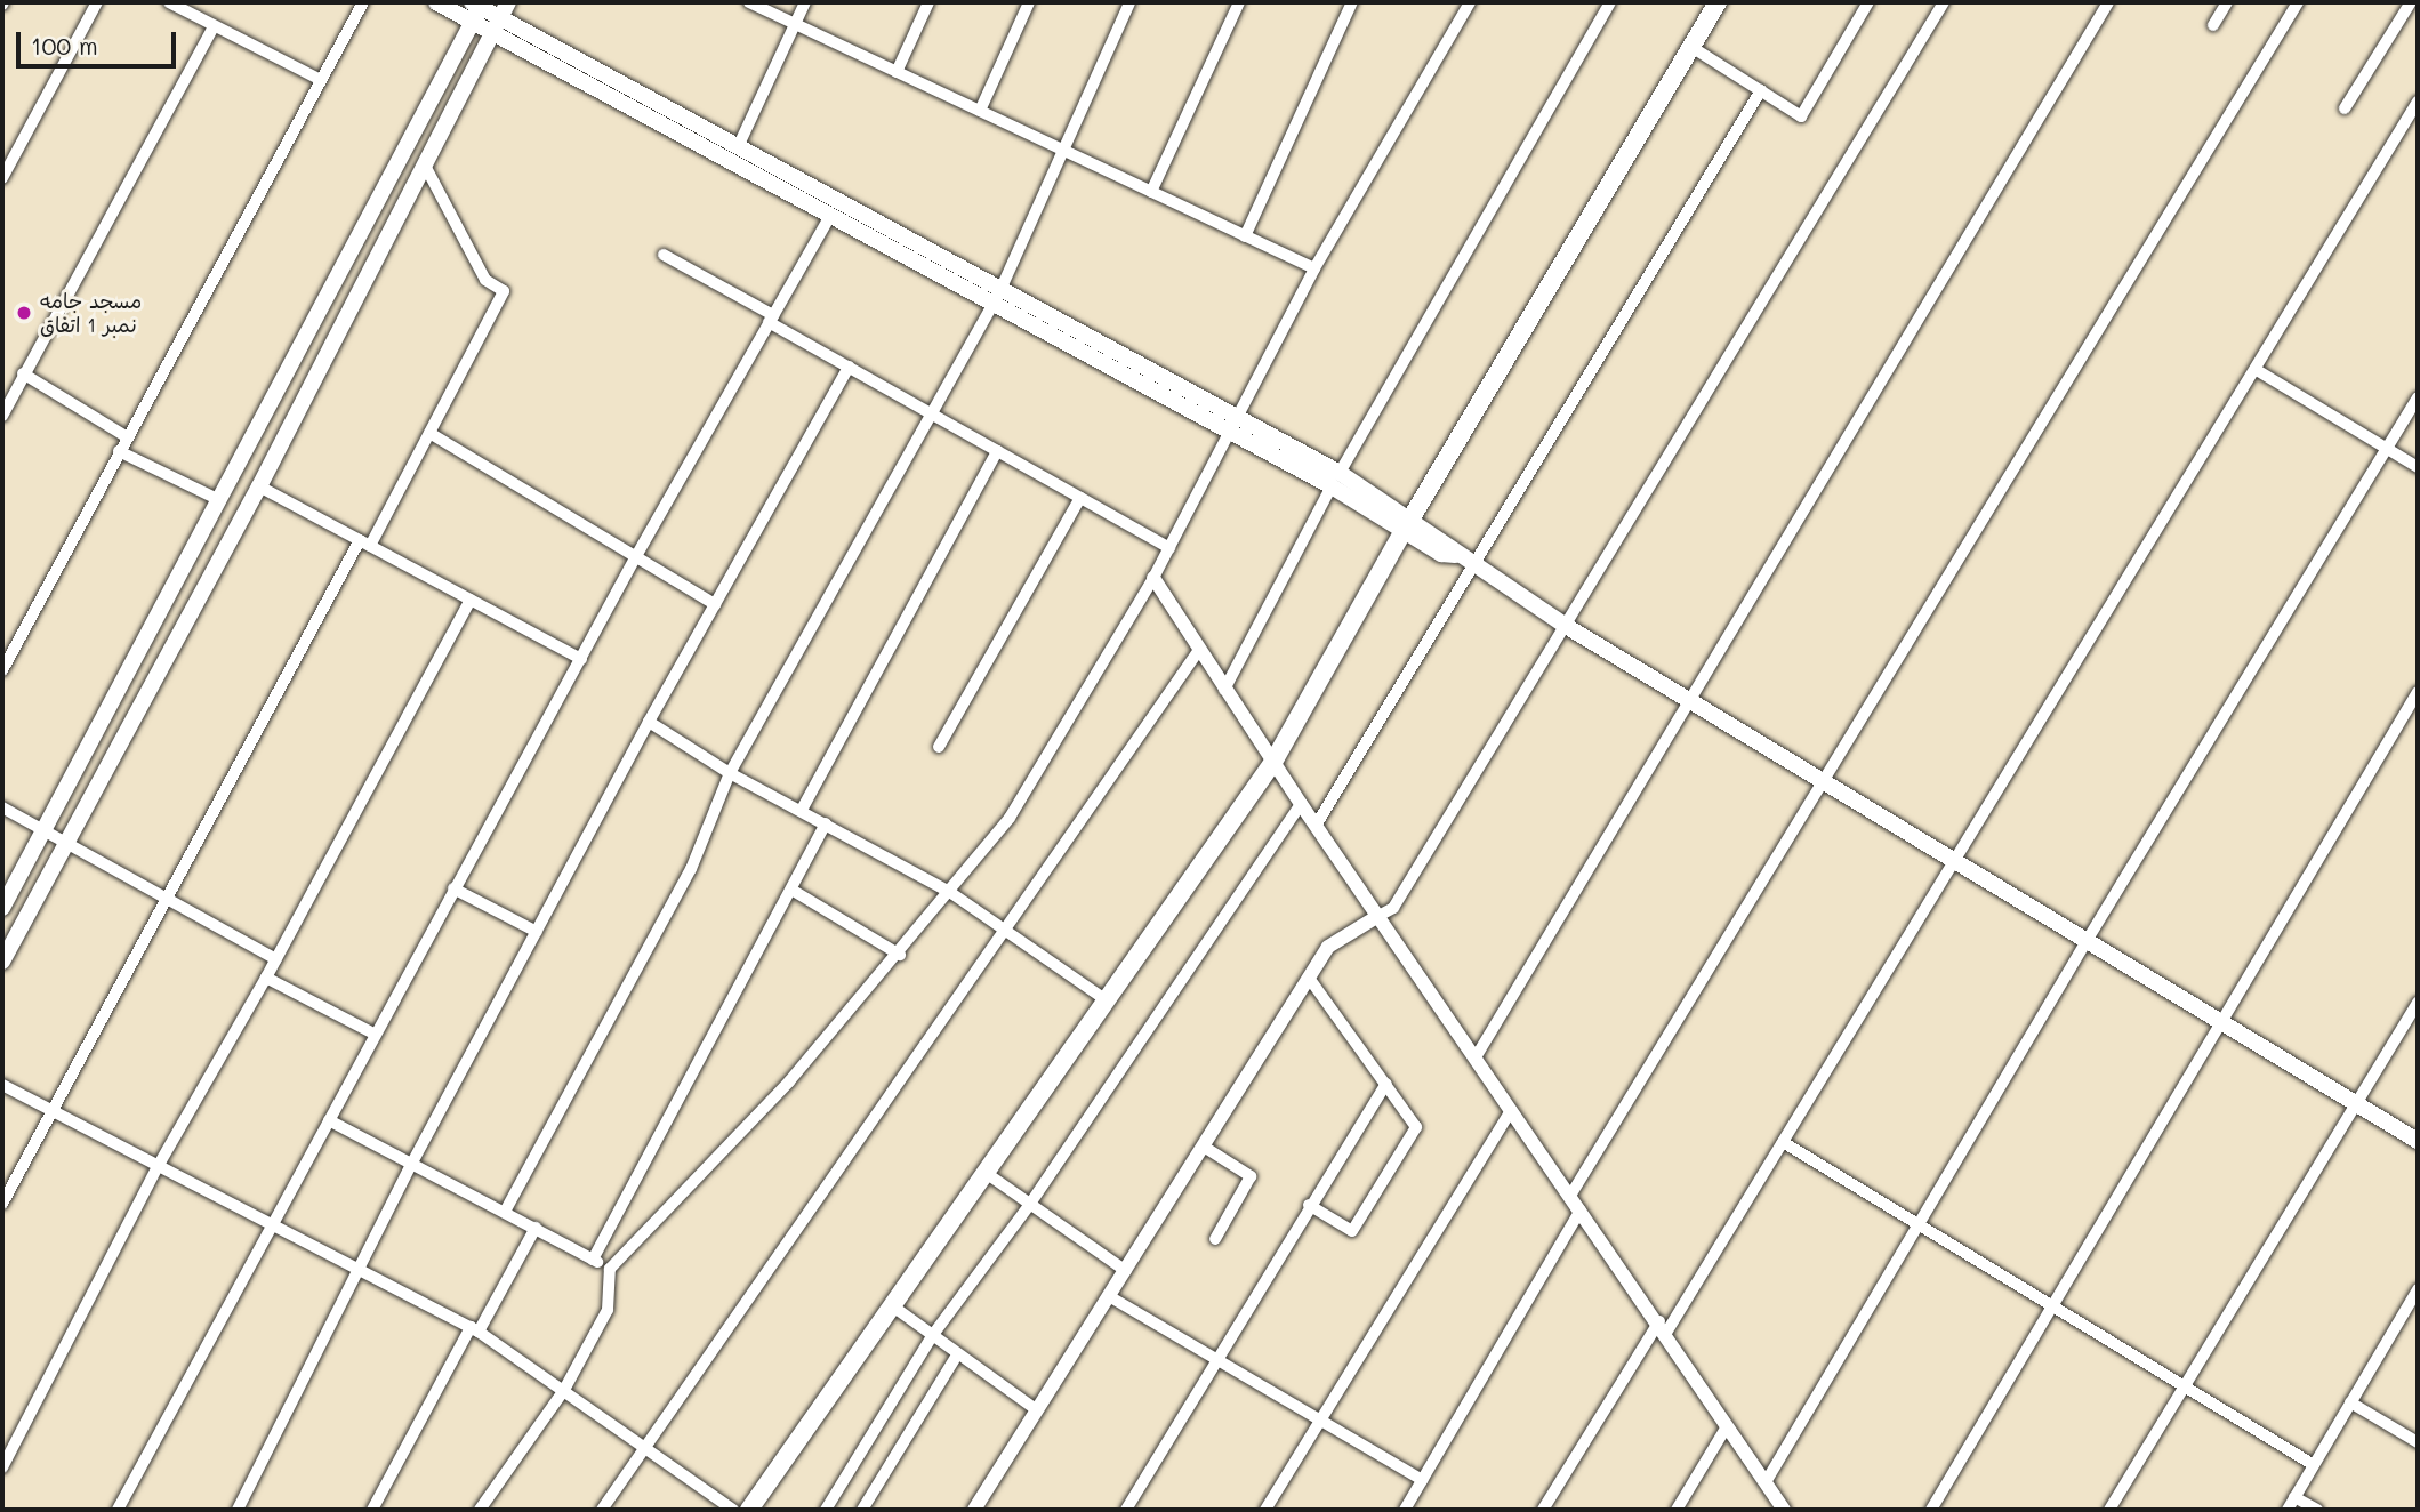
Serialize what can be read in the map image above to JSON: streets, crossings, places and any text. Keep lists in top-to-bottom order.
{
  "places": ["مسجد جامه نمبر 1 اتفاق"],
  "scale_bar": "100 m"
}
